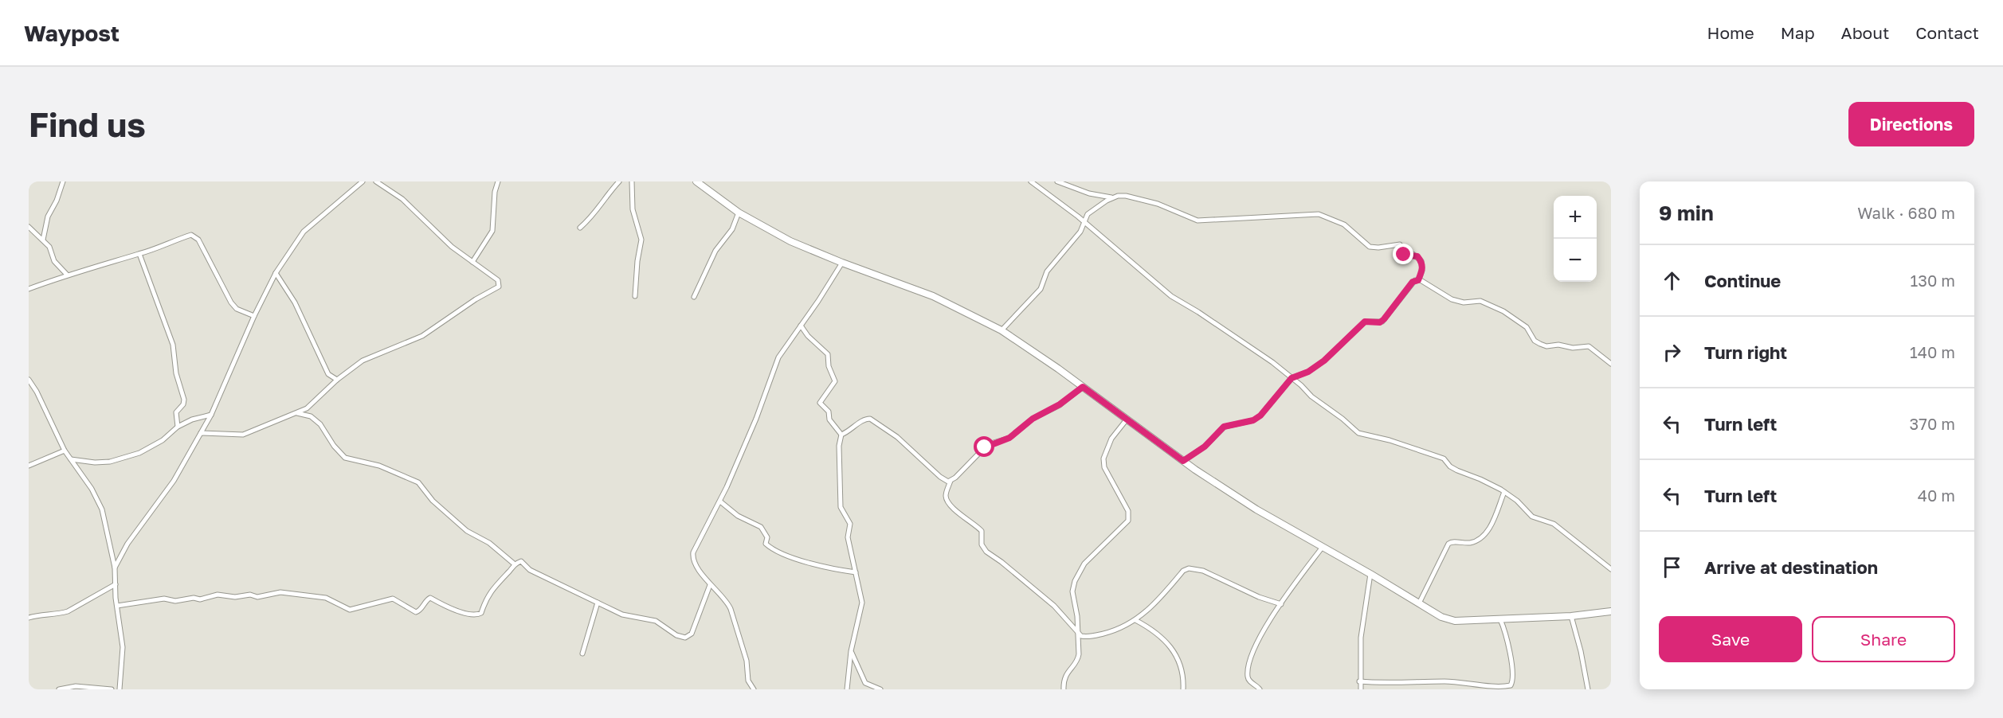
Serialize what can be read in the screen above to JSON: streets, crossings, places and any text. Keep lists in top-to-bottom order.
{
  "page": {
    "header": "Waypost",
    "nav": [
      "Home",
      "Map",
      "About",
      "Contact"
    ],
    "buttons": [
      "Directions",
      ["Save", "Share"]
    ],
    "title": "Find us",
    "heading": ["9 min", "Walk · 680 m"],
    "map_buttons": ["+", "−"],
    "list": [
      ["Continue", "130 m"],
      ["Turn right", "140 m"],
      ["Turn left", "370 m"],
      ["Turn left", "40 m"],
      "Arrive at destination"
    ]
  }
}
